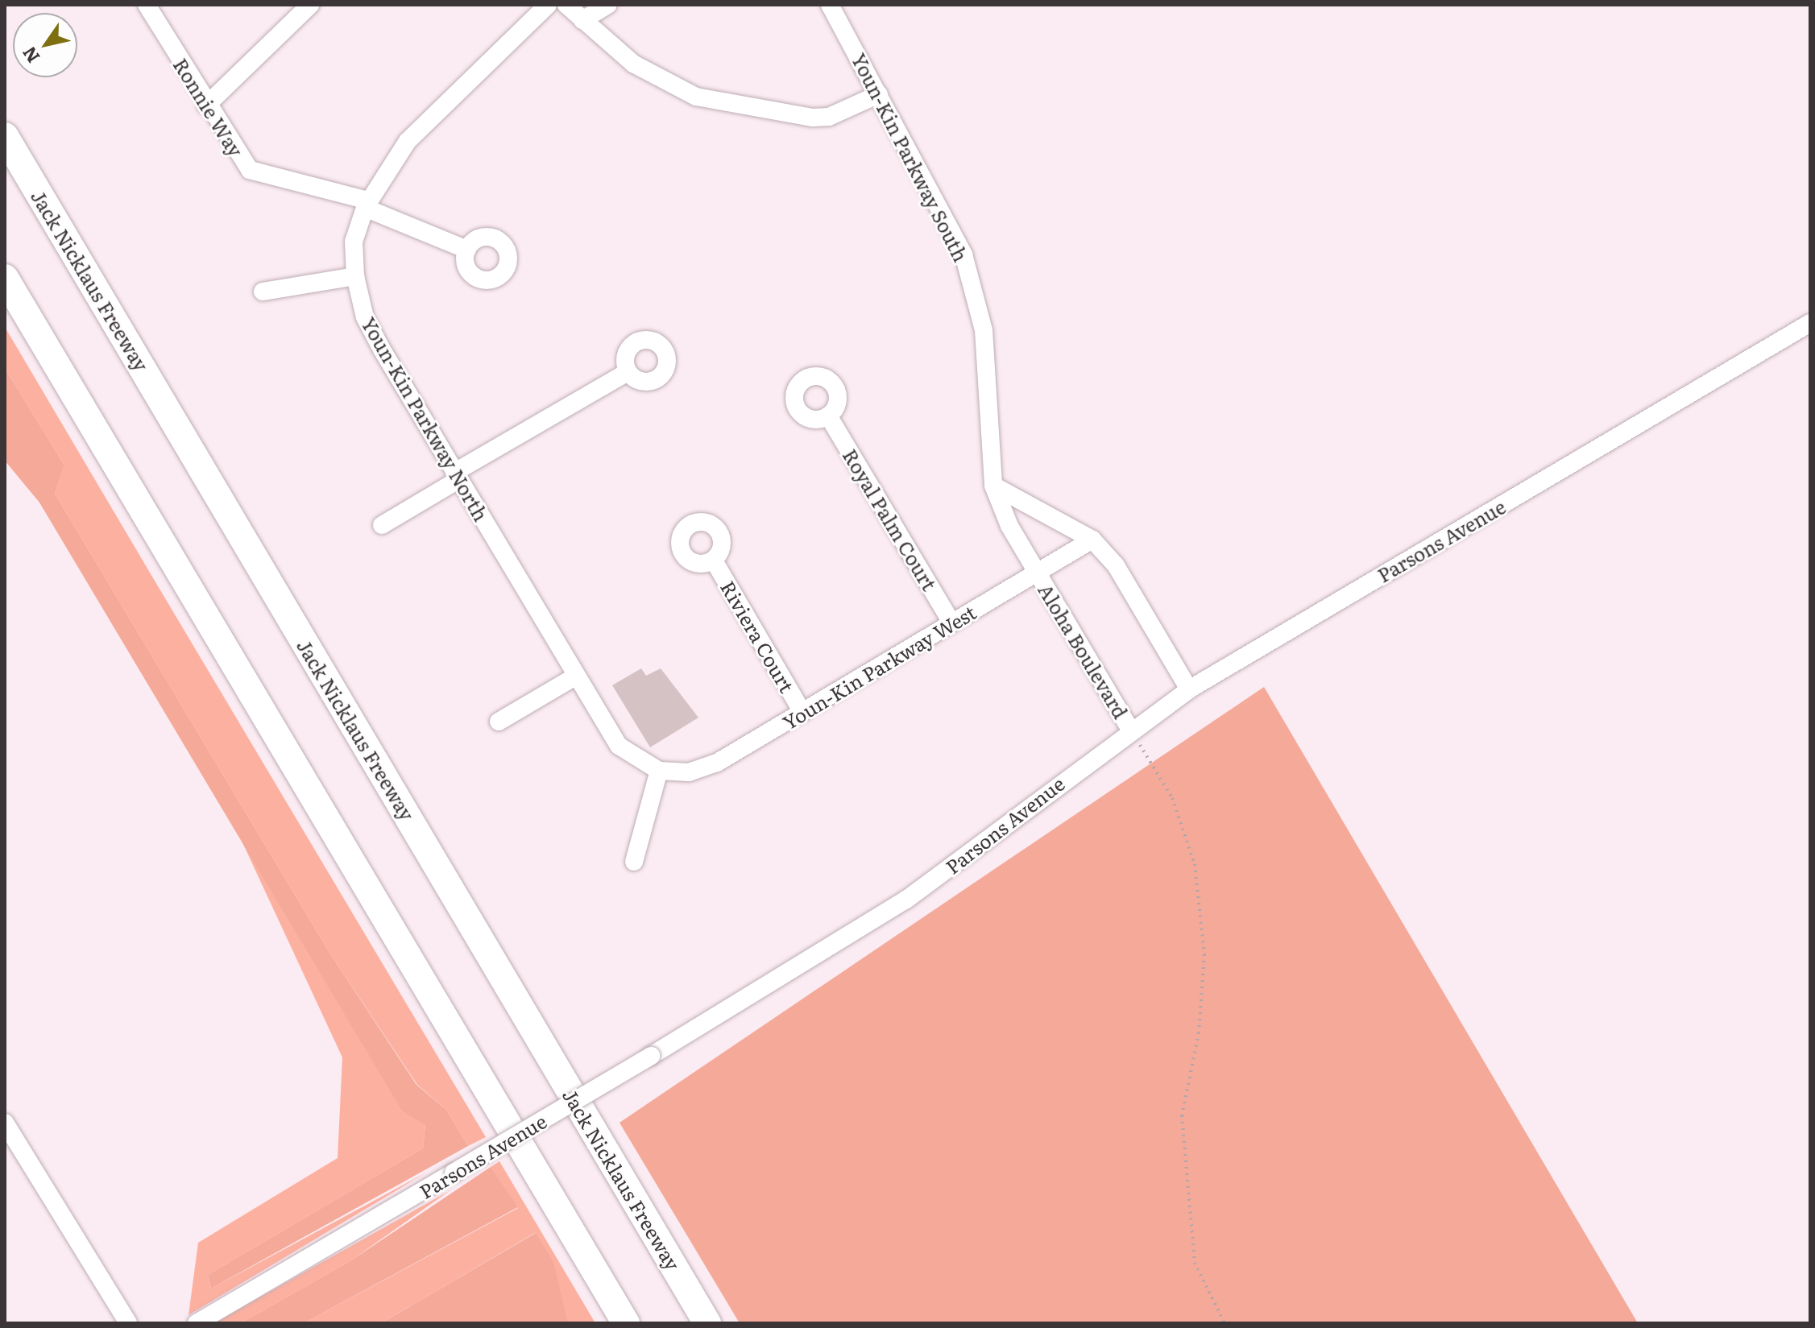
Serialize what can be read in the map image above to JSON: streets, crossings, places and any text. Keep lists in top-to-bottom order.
{
  "streets": {
    "highway": ["Jack Nicklaus Freeway"],
    "street": [
      "Ronnie Way",
      "Youn-Kin Parkway South",
      "Youn-Kin Parkway North",
      "Royal Palm Court",
      "Parsons Avenue",
      "Riviera Court",
      "Aloha Boulevard",
      "Youn-Kin Parkway West"
    ]
  },
  "crossings": [
    ["Ronnie Way", "Youn-Kin Parkway North"],
    ["Youn-Kin Parkway South", "Aloha Boulevard"],
    ["Youn-Kin Parkway South", "Youn-Kin Parkway West"],
    ["Youn-Kin Parkway North", "Youn-Kin Parkway West"],
    ["Royal Palm Court", "Youn-Kin Parkway West"],
    ["Parsons Avenue", "Aloha Boulevard"],
    ["Riviera Court", "Youn-Kin Parkway West"],
    ["Aloha Boulevard", "Youn-Kin Parkway West"]
  ],
  "north": "bottom left"
}
